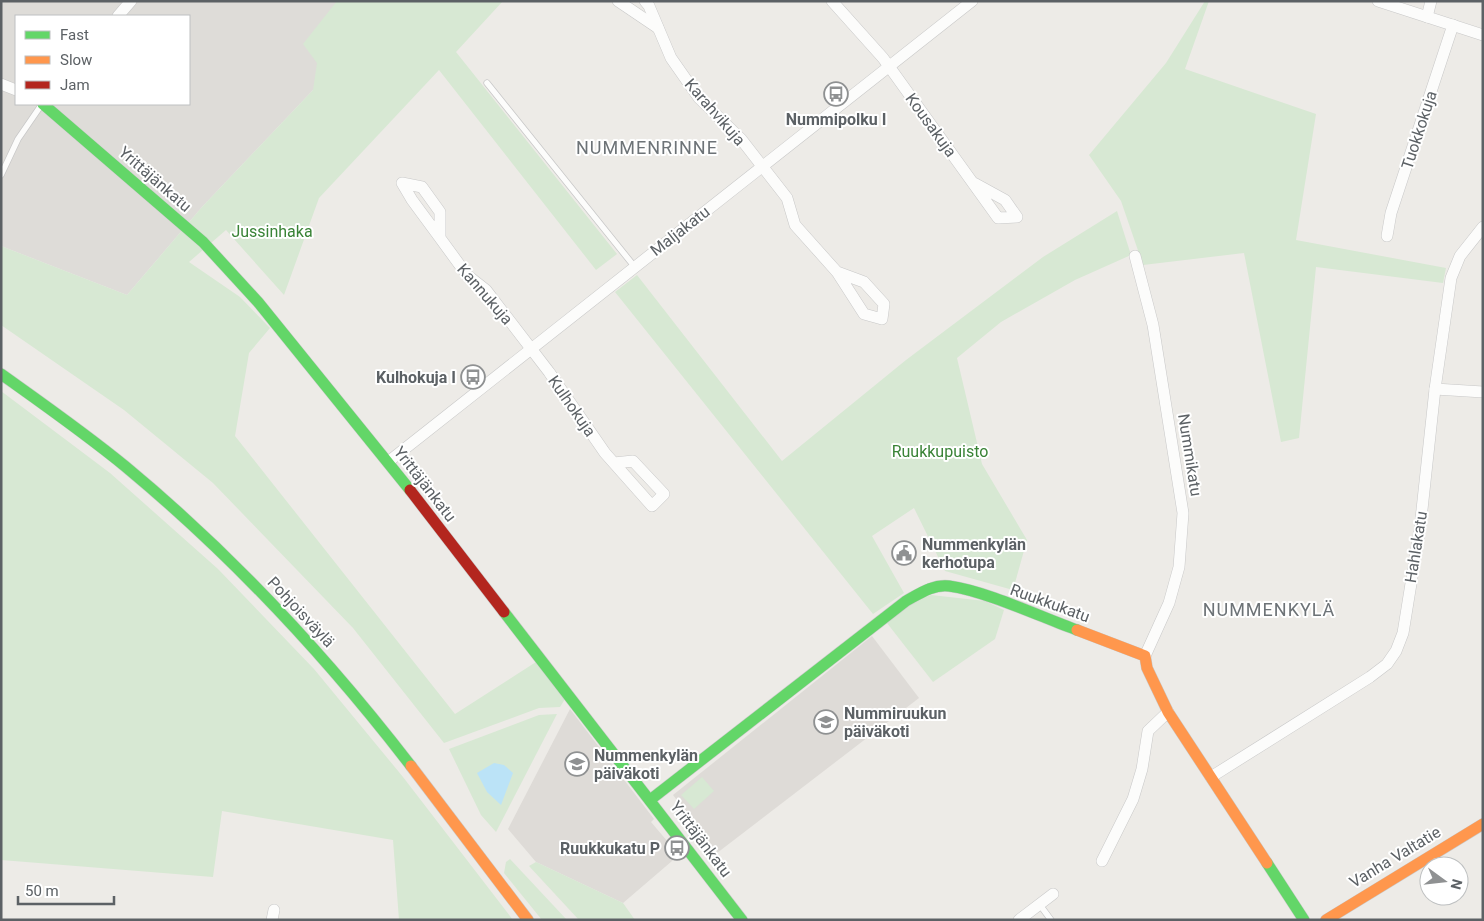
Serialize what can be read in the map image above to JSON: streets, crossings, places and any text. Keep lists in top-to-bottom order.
{
  "streets": {
    "street": [
      "Karahvikuja",
      "Kousakuja",
      "Tuokkokuja",
      "Yrittäjänkatu",
      "Maljakatu",
      "Kannukuja",
      "Kulhokuja",
      "Nummikatu",
      "Hahlakatu",
      "Ruukkukatu",
      "Pohjoisväylä",
      "Vanha Valtatie"
    ]
  },
  "crossings": [
    ["Karahvikuja", "Maljakatu"],
    ["Kousakuja", "Maljakatu"],
    ["Yrittäjänkatu", "Maljakatu"],
    ["Yrittäjänkatu", "Ruukkukatu"],
    ["Maljakatu", "Kannukuja"],
    ["Maljakatu", "Kulhokuja"],
    ["Kannukuja", "Kulhokuja"],
    ["Nummikatu", "Ruukkukatu"]
  ],
  "districts": ["NUMMENRINNE", "NUMMENKYLÄ"],
  "parks": ["Jussinhaka", "Ruukkupuisto"],
  "places": {
    "bus stop": ["Nummipolku I", "Kulhokuja I", "Ruukkukatu P"],
    "public building": ["Nummenkylän kerhotupa"],
    "school or university": ["Nummiruukun päiväkoti", "Nummenkylän päiväkoti"]
  },
  "legend": ["Fast", "Slow", "Jam"],
  "scale_bar": "50 m",
  "north": "right"
}
